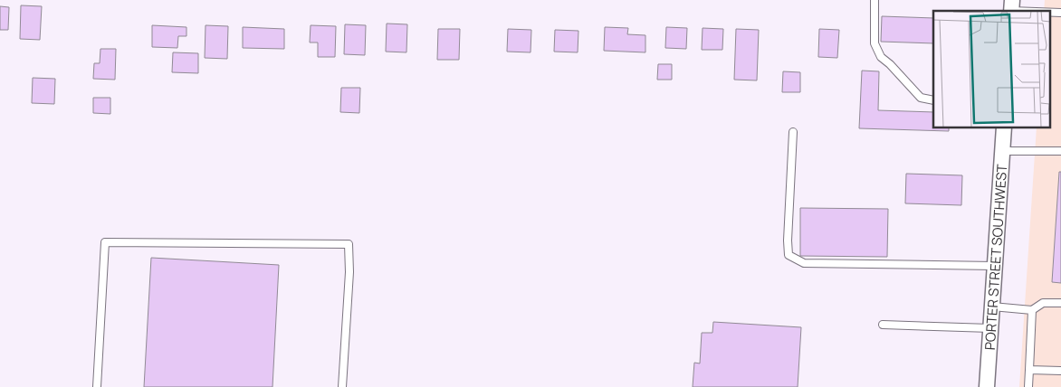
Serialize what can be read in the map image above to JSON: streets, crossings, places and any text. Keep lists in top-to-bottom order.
{
  "streets": {
    "street": ["PORTER STREET SOUTHWEST"]
  }
}
